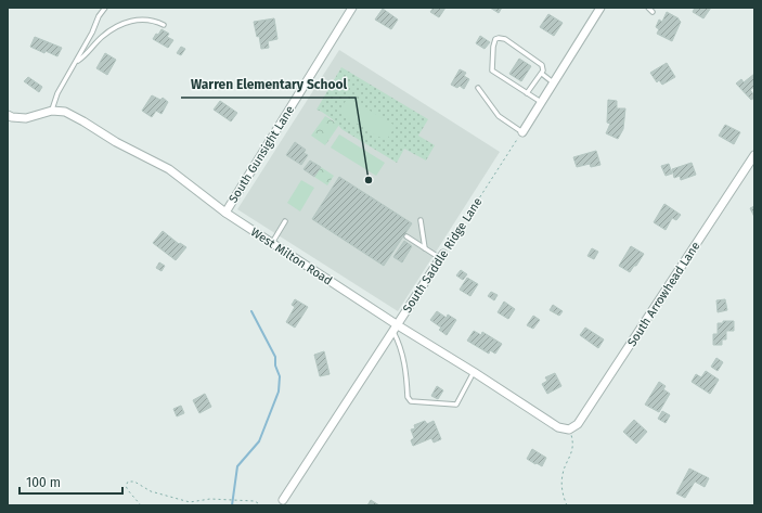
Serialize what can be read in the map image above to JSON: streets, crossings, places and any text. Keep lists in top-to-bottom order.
{
  "streets": {
    "street": [
      "South Gunsight Lane",
      "South Saddle Ridge Lane",
      "West Milton Road",
      "South Arrowhead Lane"
    ]
  },
  "crossings": [
    ["South Gunsight Lane", "West Milton Road"],
    ["South Saddle Ridge Lane", "West Milton Road"],
    ["West Milton Road", "South Arrowhead Lane"]
  ],
  "places": ["Warren Elementary School"],
  "scale_bar": "100 m"
}
